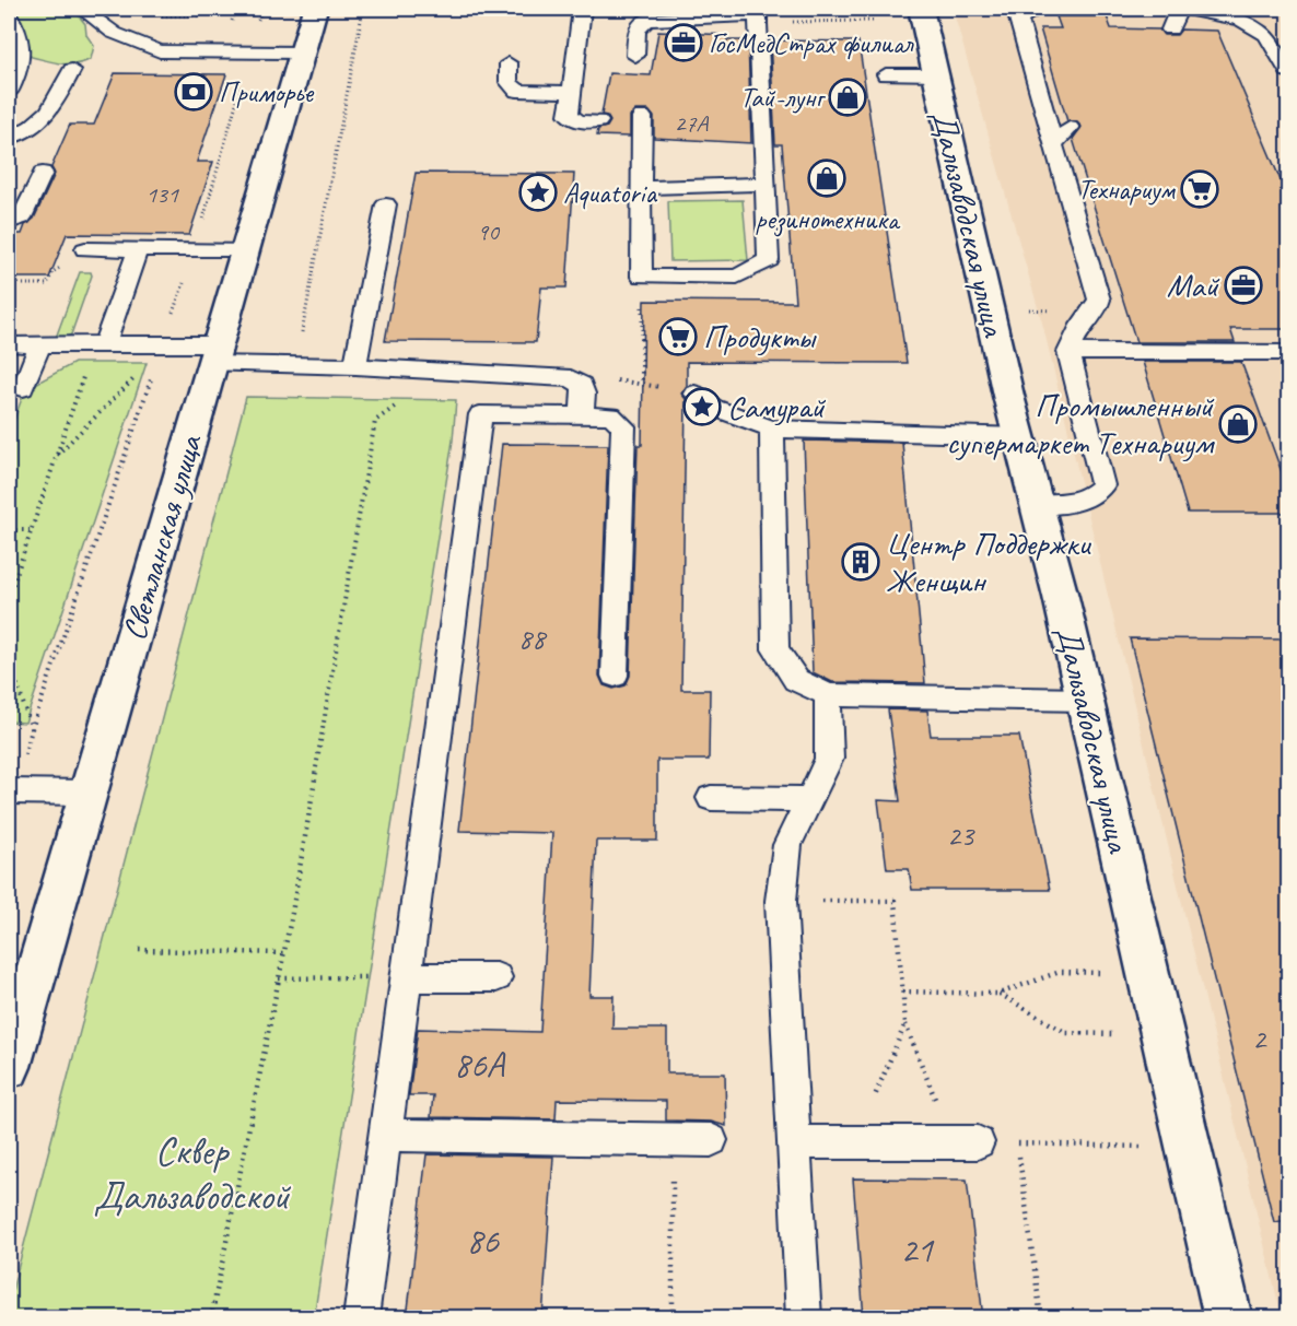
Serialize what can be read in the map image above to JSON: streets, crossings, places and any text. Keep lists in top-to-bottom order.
{
  "streets": {
    "street": ["Дальзаводская улица", "Светланская улица"]
  },
  "parks": ["Сквер Дальзаводской"],
  "places": {
    "office": ["ГосМедСтрах филиал", "Май"],
    "bank": ["Приморье"],
    "shop": ["Тай-лунг", "резинотехника", "Промышленный супермаркет Технариум"],
    "supermarket": ["Технариум", "Продукты"],
    "place": ["Aquatoria", "Самурай"],
    "building": ["Центр Поддержки Женщин"]
  },
  "house_numbers": [
    "27А",
    "131",
    "90",
    "88",
    "23",
    "2",
    "86А",
    "86",
    "21"
  ]
}
